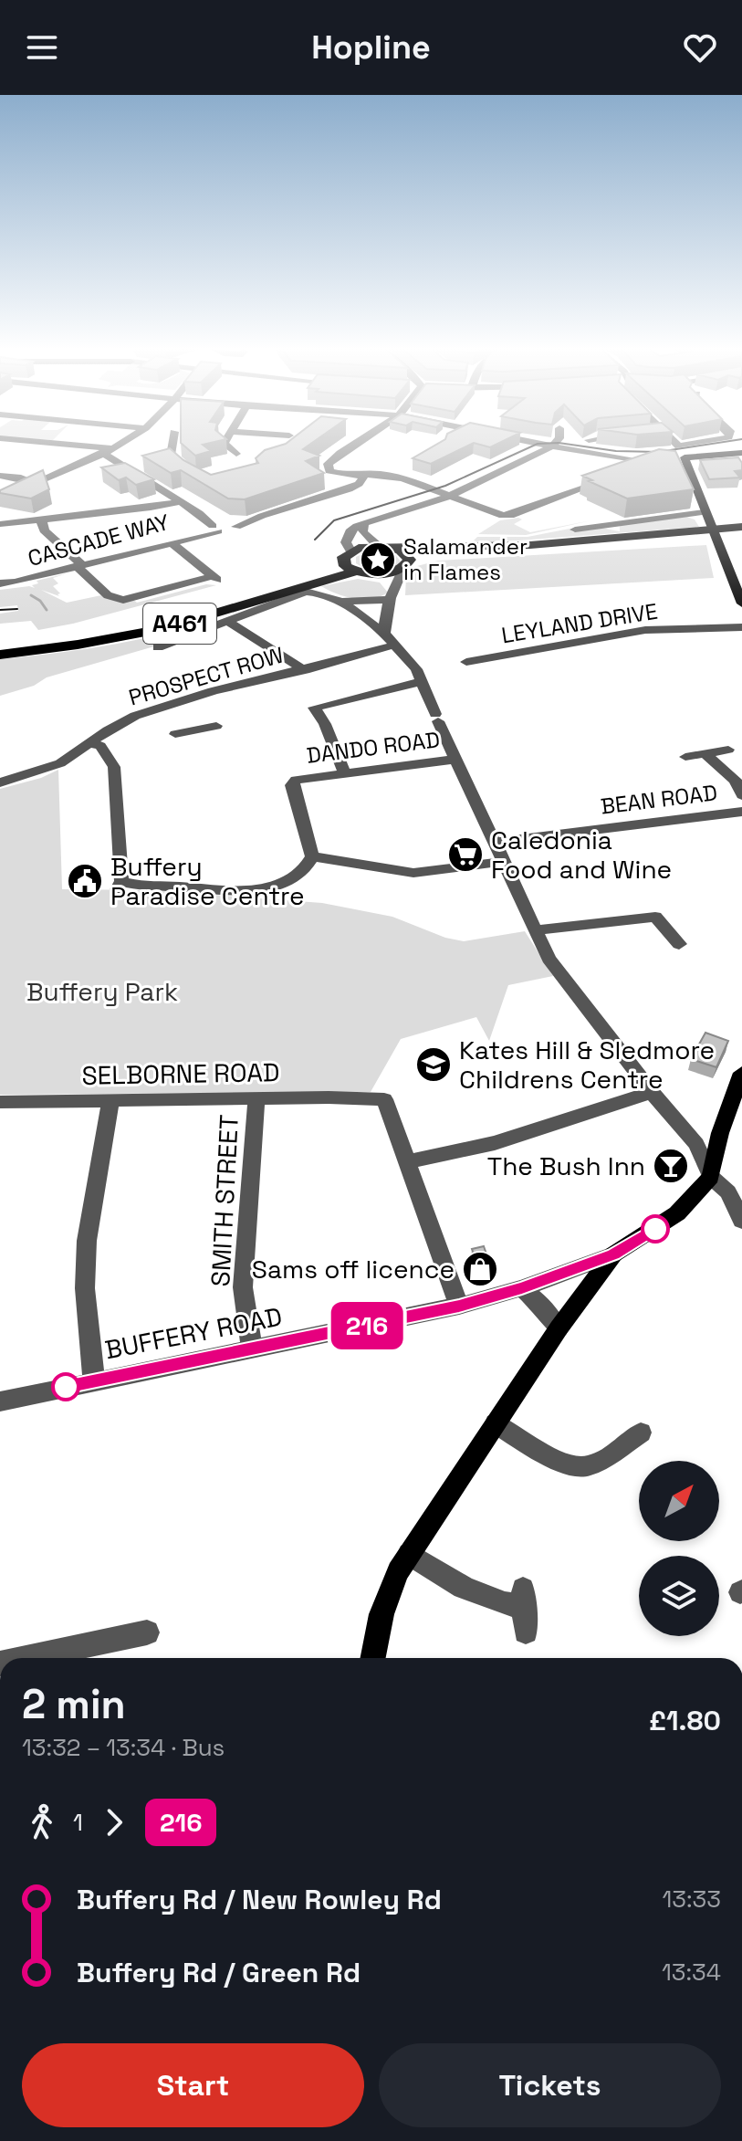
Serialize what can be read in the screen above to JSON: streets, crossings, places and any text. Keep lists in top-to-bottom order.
{
  "streets": {
    "highway": ["A461"],
    "main road": ["BUFFERY ROAD"],
    "street": [
      "CASCADE WAY",
      "LEYLAND DRIVE",
      "PROSPECT ROW",
      "DANDO ROAD",
      "BEAN ROAD",
      "SELBORNE ROAD",
      "SMITH STREET"
    ]
  },
  "crossings": [
    ["SELBORNE ROAD", "SMITH STREET"],
    ["SMITH STREET", "BUFFERY ROAD"]
  ],
  "parks": ["Buffery Park"],
  "places": {
    "place": ["Salamander in Flames"],
    "supermarket": ["Caledonia Food and Wine"],
    "public building": ["Buffery Paradise Centre"],
    "school or university": ["Kates Hill & Sledmore Childrens Centre"],
    "bar": ["The Bush Inn"],
    "shop": ["Sams off licence"]
  },
  "lines": ["bus line 216"],
  "north": "top right",
  "page": {
    "header": "Hopline",
    "on_map": "216",
    "heading": ["2 min", "13:32 – 13:34 · Bus", "£1.80"],
    "legs": ["1", "216"],
    "list": [
      {
        "name": "Buffery Rd / New Rowley Rd",
        "value": "13:33"
      },
      {
        "name": "Buffery Rd / Green Rd",
        "value": "13:34"
      }
    ],
    "buttons": ["Start", "Tickets"]
  }
}
